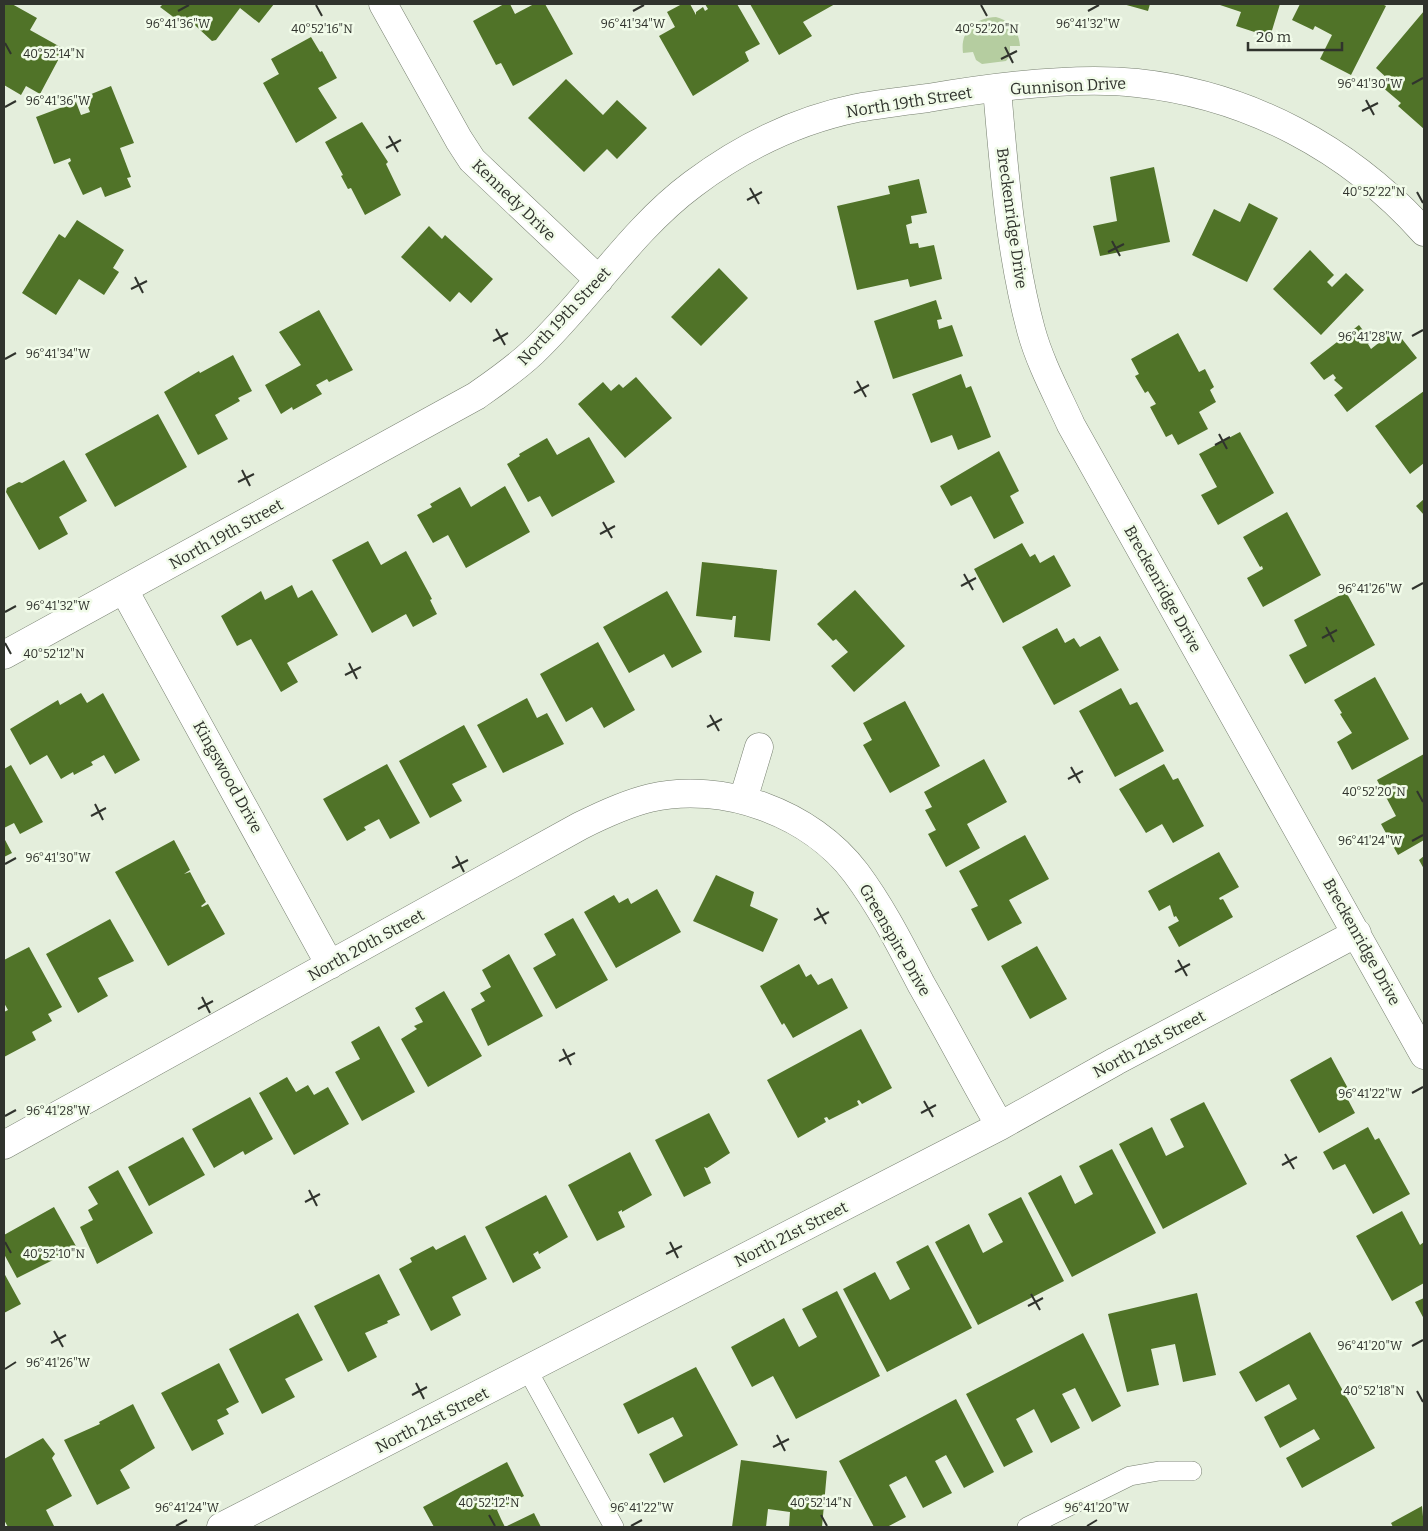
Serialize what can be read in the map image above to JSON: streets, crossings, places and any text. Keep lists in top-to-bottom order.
{
  "streets": {
    "street": [
      "Gunnison Drive",
      "North 19th Street",
      "Kennedy Drive",
      "Breckenridge Drive",
      "Kingswood Drive",
      "Greenspire Drive",
      "North 20th Street",
      "North 21st Street"
    ]
  },
  "crossings": [
    ["Gunnison Drive", "North 19th Street"],
    ["Gunnison Drive", "Breckenridge Drive"],
    ["North 19th Street", "Kennedy Drive"],
    ["North 19th Street", "Breckenridge Drive"],
    ["North 19th Street", "Kingswood Drive"],
    ["Breckenridge Drive", "North 21st Street"],
    ["Kingswood Drive", "North 20th Street"],
    ["Greenspire Drive", "North 20th Street"],
    ["Greenspire Drive", "North 21st Street"]
  ],
  "scale_bar": "20 m",
  "coordinates": [
    "96°41'36\"W",
    "96°41'32\"W",
    "96°41'34\"W",
    "40°52'16\"N",
    "40°52'20\"N",
    "40°52'14\"N",
    "96°41'30\"W",
    "40°52'22\"N",
    "96°41'28\"W",
    "96°41'26\"W",
    "40°52'12\"N",
    "96°41'24\"W",
    "96°41'22\"W",
    "40°52'10\"N",
    "96°41'20\"W",
    "40°52'18\"N"
  ]
}
